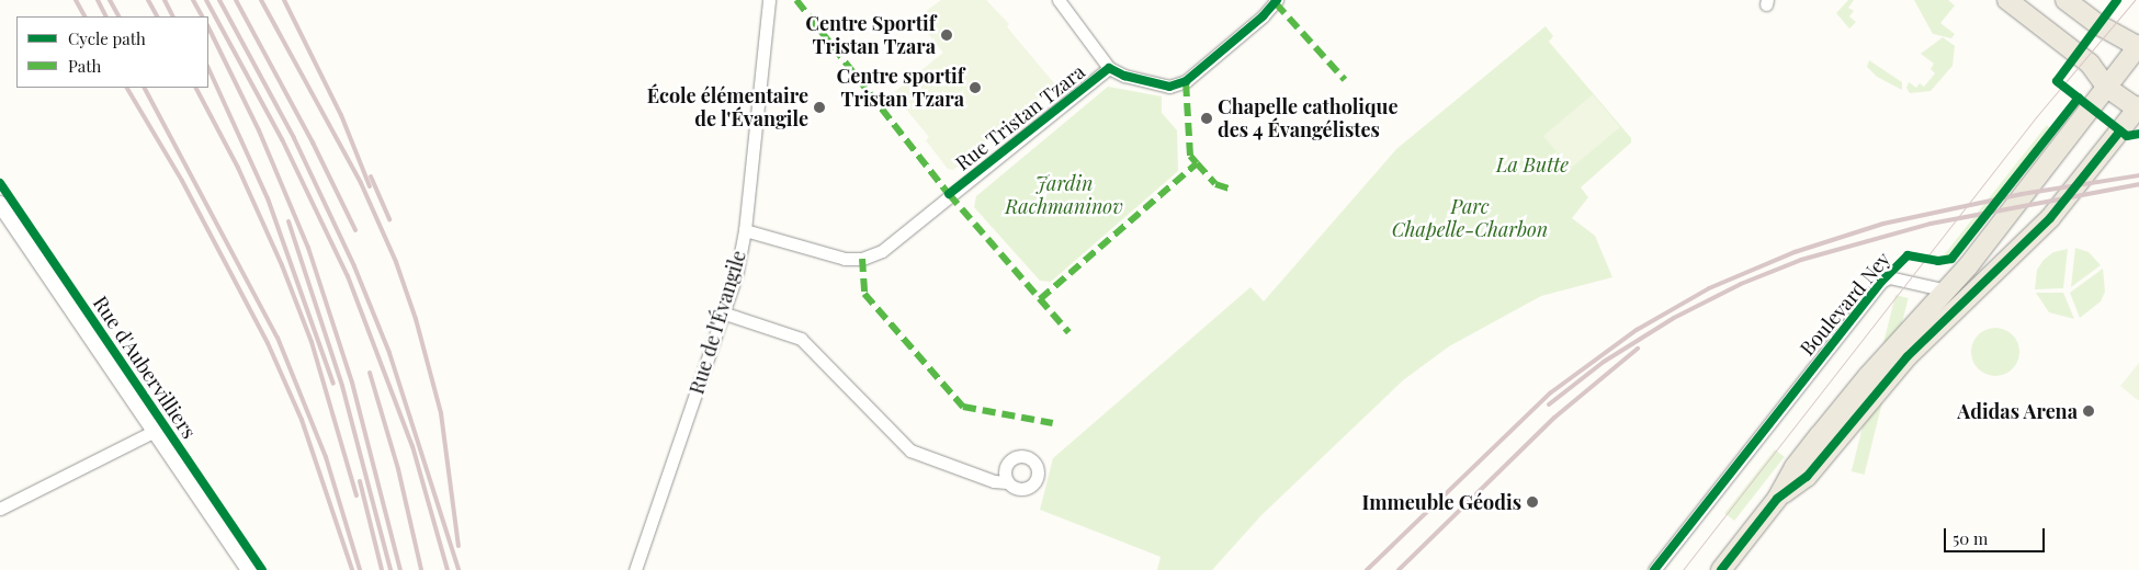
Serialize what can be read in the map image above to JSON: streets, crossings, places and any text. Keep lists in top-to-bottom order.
{
  "streets": {
    "street": [
      "Rue Tristan Tzara",
      "Boulevard Ney",
      "Rue de l'Évangile",
      "Rue d'Aubervilliers"
    ]
  },
  "crossings": [
    ["Rue Tristan Tzara", "Rue de l'Évangile"]
  ],
  "parks": ["La Butte", "Jardin Rachmaninov", "Parc Chapelle-Charbon"],
  "places": [
    "Centre Sportif Tristan Tzara",
    "Centre sportif Tristan Tzara",
    "École élémentaire de l'Évangile",
    "Chapelle catholique des 4 Évangélistes",
    "Adidas Arena",
    "Immeuble Géodis"
  ],
  "legend": ["Cycle path", "Path"],
  "scale_bar": "50 m"
}
